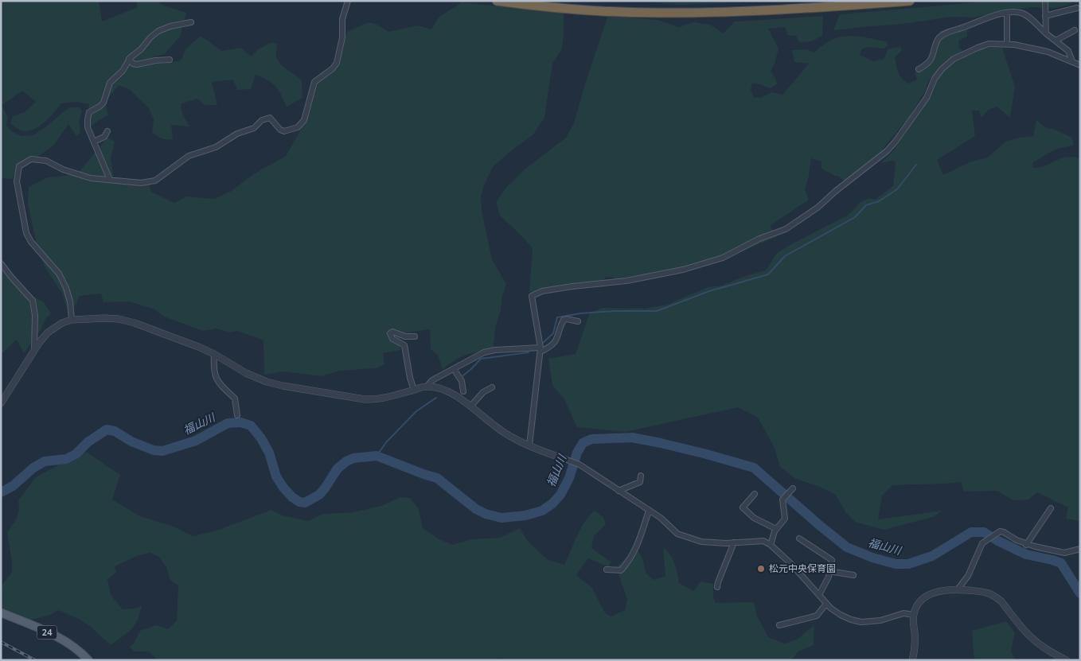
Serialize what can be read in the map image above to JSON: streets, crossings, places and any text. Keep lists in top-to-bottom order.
{
  "streets": {
    "main road": ["24"]
  },
  "water": ["福山川"],
  "places": ["松元中央保育園"]
}
